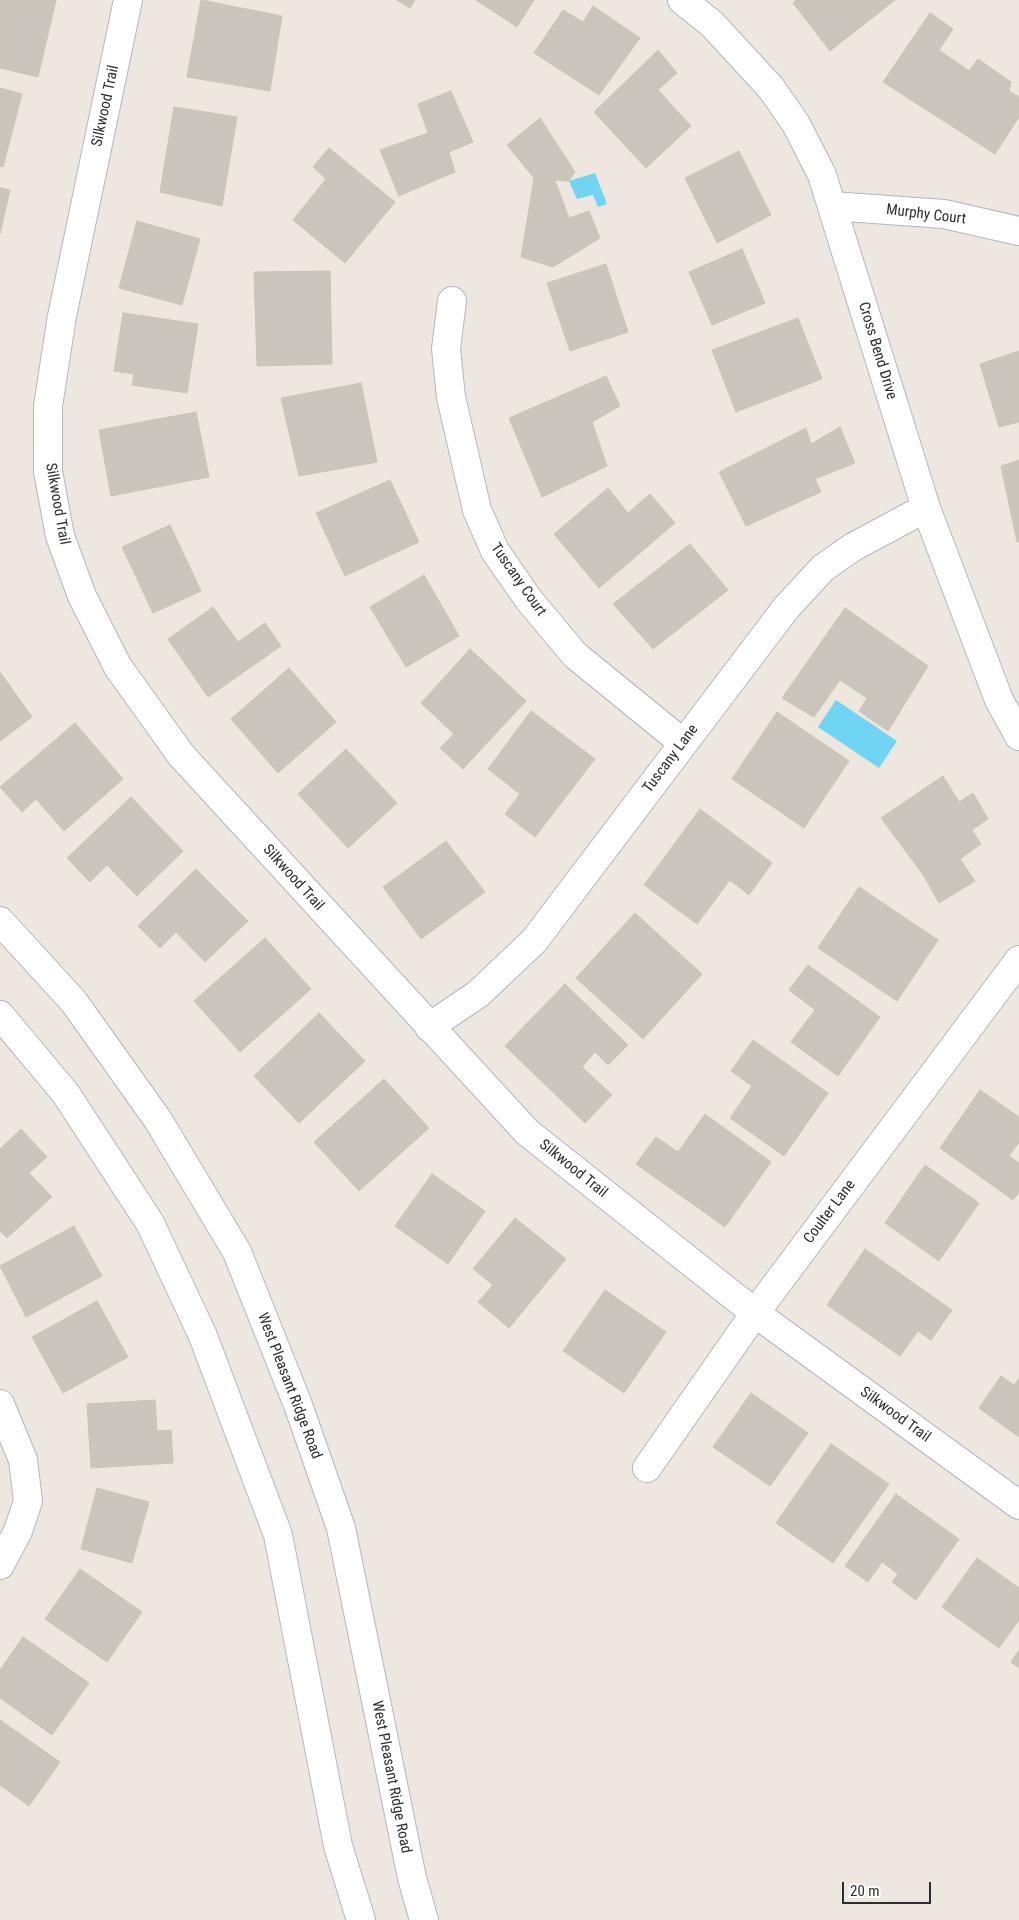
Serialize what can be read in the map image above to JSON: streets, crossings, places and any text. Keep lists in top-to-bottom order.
{
  "streets": {
    "street": [
      "Silkwood Trail",
      "Murphy Court",
      "Cross Bend Drive",
      "Tuscany Court",
      "Tuscany Lane",
      "Coulter Lane",
      "West Pleasant Ridge Road"
    ]
  },
  "crossings": [
    ["Silkwood Trail", "Tuscany Lane"],
    ["Silkwood Trail", "Coulter Lane"],
    ["Murphy Court", "Cross Bend Drive"],
    ["Cross Bend Drive", "Tuscany Lane"],
    ["Tuscany Court", "Tuscany Lane"]
  ],
  "scale_bar": "20 m"
}
